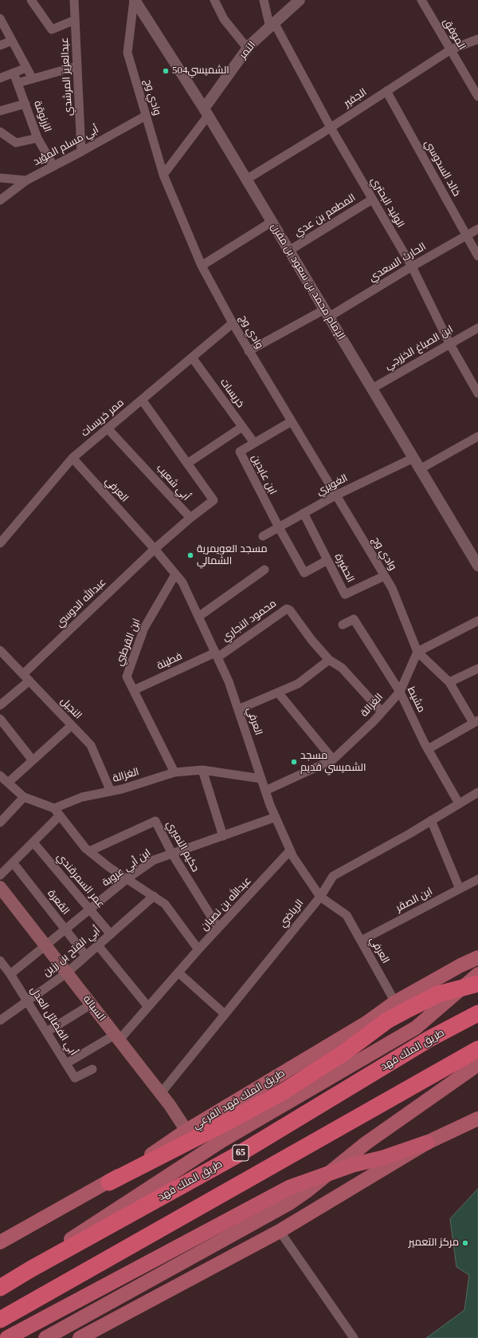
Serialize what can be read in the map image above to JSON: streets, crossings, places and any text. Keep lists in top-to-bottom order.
{
  "streets": {
    "highway": ["طريق الملك فهد", "65"],
    "main road": ["السبالة", "طريق الملك فهد الفرعي"],
    "street": [
      "الموفق",
      "التمر",
      "عبدالعزيز المرشدي",
      "وادي وج",
      "الجفير",
      "الزرنوقة",
      "أبي مسلم المؤيد",
      "خالد السدوسي",
      "الوليد البحتري",
      "المطعم بن عدي",
      "الحارث السعدي",
      "الإمام محمد بن سعود بن مقرن",
      "ابن الصباغ الخزرجي",
      "خريسات",
      "ممر خريسات",
      "ابن عابدين",
      "أبي شعيب",
      "الغويري",
      "العرفي",
      "الحفيرة",
      "عبدالله الدوسي",
      "محمود النجاري",
      "ابن القرطبي",
      "فطينة",
      "مشيط",
      "الغزالة",
      "النجيل",
      "حكيم النميري",
      "ابن أبي عروبة",
      "عمر السمرقندي",
      "ابن الصقر",
      "القعرة",
      "عبدالله بن نصبان",
      "الرياضي",
      "أبي الفتح بن رزين",
      "أبي الفضائل العدل"
    ]
  },
  "crossings": [
    ["الموفق", "الجفير"],
    ["التمر", "الوليد البحتري"],
    ["التمر", "الإمام محمد بن سعود بن مقرن"],
    ["عبدالعزيز المرشدي", "أبي مسلم المؤيد"],
    ["وادي وج", "أبي مسلم المؤيد"],
    ["وادي وج", "الحارث السعدي"],
    ["وادي وج", "الإمام محمد بن سعود بن مقرن"],
    ["وادي وج", "ممر خريسات"],
    ["وادي وج", "ابن عابدين"],
    ["وادي وج", "الغويري"],
    ["وادي وج", "الحفيرة"],
    ["وادي وج", "الغزالة"],
    ["الجفير", "خالد السدوسي"],
    ["الجفير", "الوليد البحتري"],
    ["الجفير", "الإمام محمد بن سعود بن مقرن"],
    ["الزرنوقة", "أبي مسلم المؤيد"],
    ["خالد السدوسي", "الحارث السعدي"],
    ["الوليد البحتري", "المطعم بن عدي"],
    ["الوليد البحتري", "الحارث السعدي"],
    ["الوليد البحتري", "ابن الصباغ الخزرجي"],
    ["المطعم بن عدي", "الإمام محمد بن سعود بن مقرن"],
    ["الحارث السعدي", "الإمام محمد بن سعود بن مقرن"],
    ["الإمام محمد بن سعود بن مقرن", "ابن الصباغ الخزرجي"],
    ["الإمام محمد بن سعود بن مقرن", "الغويري"],
    ["خريسات", "ممر خريسات"],
    ["خريسات", "ابن عابدين"],
    ["ممر خريسات", "أبي شعيب"],
    ["ممر خريسات", "العرفي"],
    ["ابن عابدين", "الغويري"],
    ["الغويري", "الحفيرة"],
    ["العرفي", "عبدالله الدوسي"],
    ["العرفي", "محمود النجاري"],
    ["العرفي", "ابن القرطبي"],
    ["العرفي", "فطينة"],
    ["العرفي", "الغزالة"],
    ["العرفي", "ابن أبي عروبة"],
    ["العرفي", "ابن الصقر"],
    ["العرفي", "عبدالله بن نصبان"],
    ["العرفي", "الرياضي"],
    ["العرفي", "طريق الملك فهد الفرعي"],
    ["عبدالله الدوسي", "النجيل"],
    ["محمود النجاري", "فطينة"],
    ["محمود النجاري", "الغزالة"],
    ["ابن القرطبي", "فطينة"],
    ["ابن القرطبي", "الغزالة"],
    ["مشيط", "الغزالة"],
    ["مشيط", "الرياضي"],
    ["الغزالة", "النجيل"],
    ["حكيم النميري", "ابن أبي عروبة"],
    ["حكيم النميري", "عبدالله بن نصبان"],
    ["ابن أبي عروبة", "عمر السمرقندي"],
    ["ابن أبي عروبة", "القعرة"],
    ["ابن أبي عروبة", "السبالة"],
    ["ابن أبي عروبة", "أبي الفضائل العدل"],
    ["عمر السمرقندي", "أبي الفتح بن رزين"],
    ["القعرة", "أبي الفتح بن رزين"],
    ["عبدالله بن نصبان", "السبالة"],
    ["عبدالله بن نصبان", "أبي الفضائل العدل"],
    ["الرياضي", "السبالة"],
    ["أبي الفتح بن رزين", "السبالة"],
    ["أبي الفتح بن رزين", "أبي الفضائل العدل"],
    ["السبالة", "طريق الملك فهد الفرعي"]
  ],
  "places": [
    "الشميسي504",
    "مسجد العويمرية الشمالي",
    "مسجد الشميسي قديم",
    "مركز التعمير"
  ]
}
